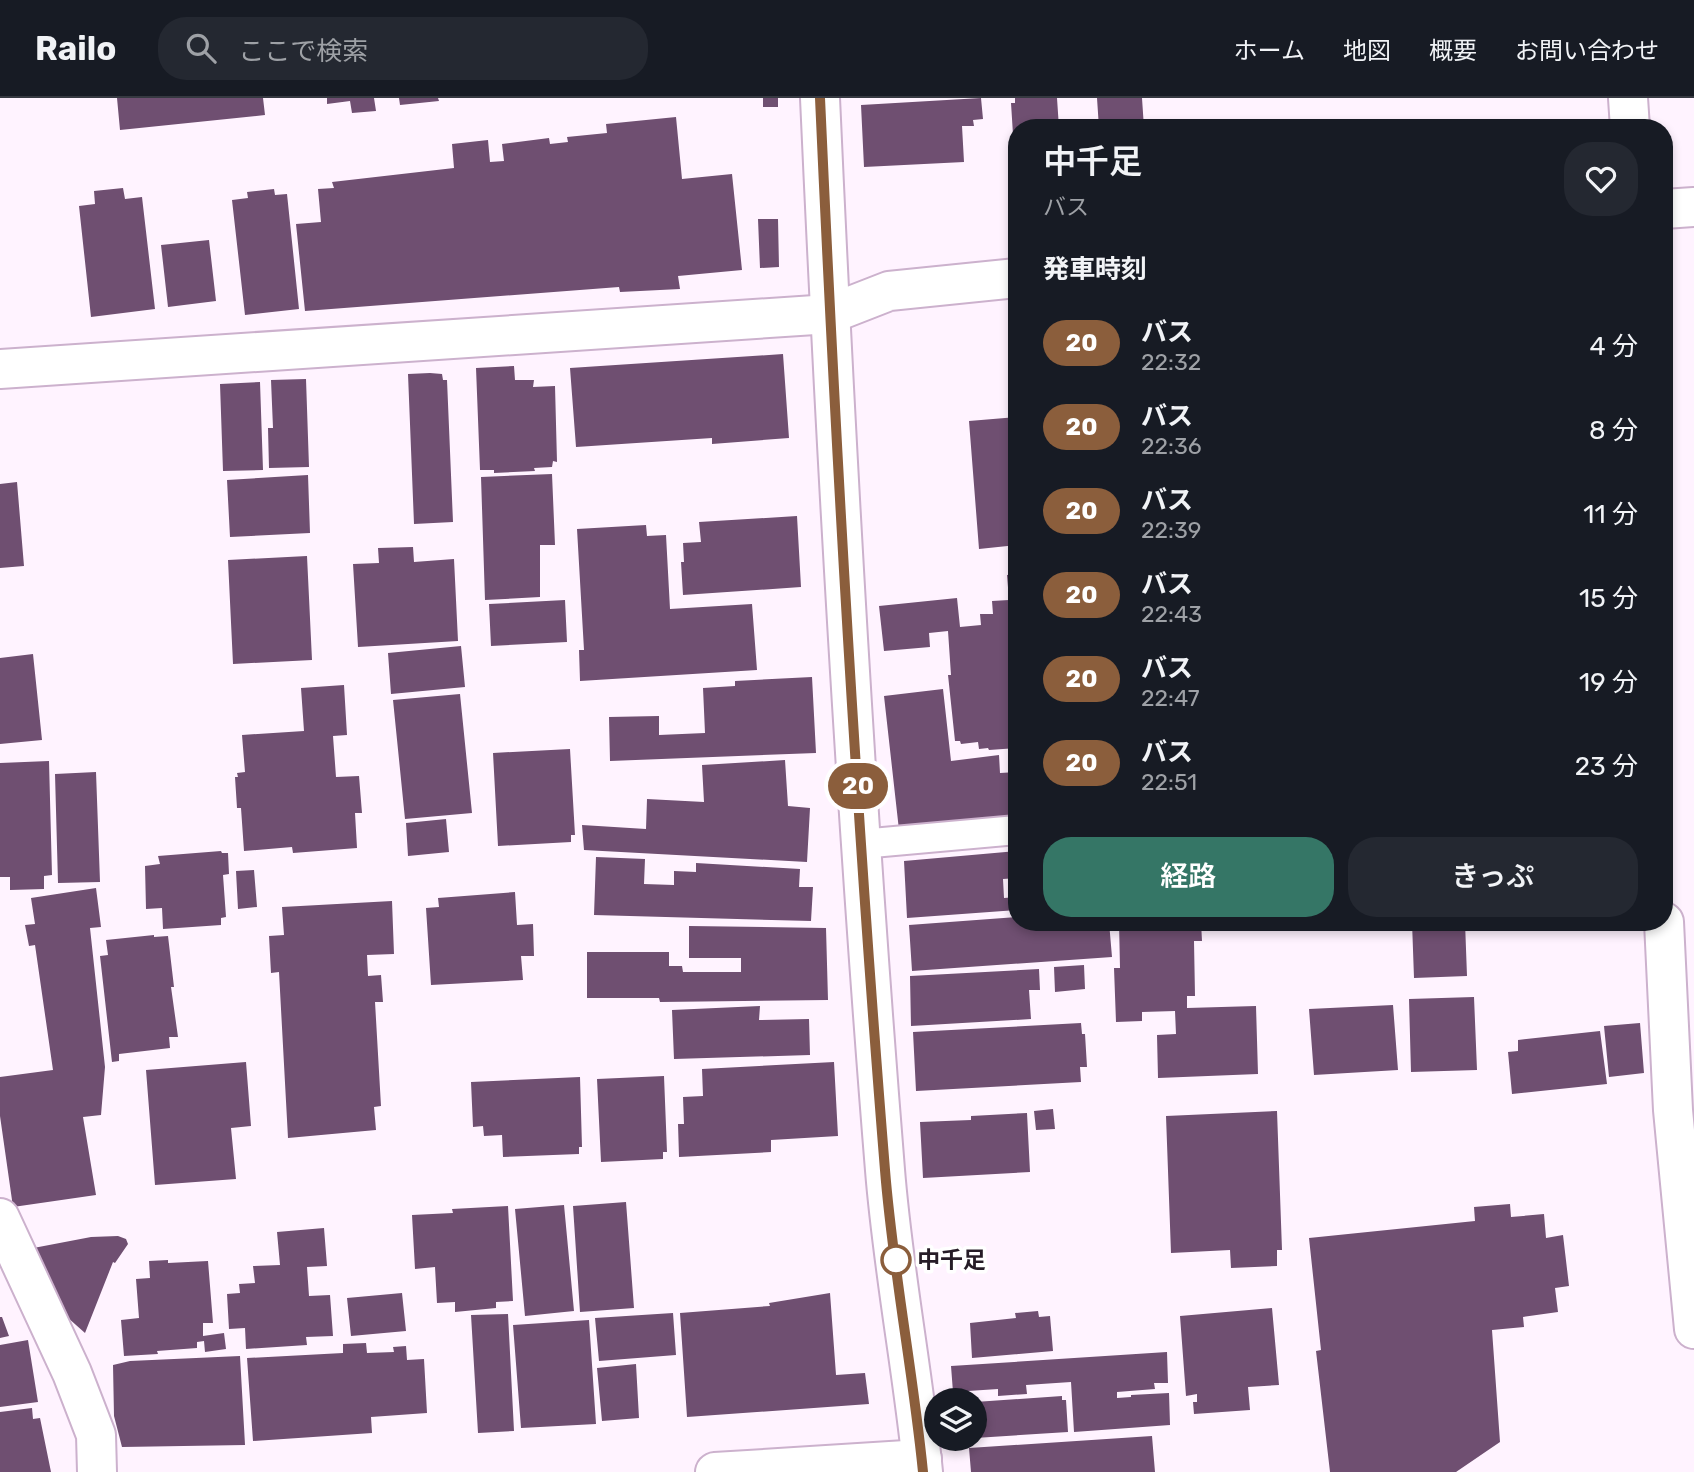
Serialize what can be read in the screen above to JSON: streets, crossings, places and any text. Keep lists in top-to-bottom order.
{
  "places": ["中千足"],
  "lines": ["bus line 20"],
  "page": {
    "header": "Railo",
    "search": "ここで検索",
    "nav": [
      "ホーム",
      "地図",
      "概要",
      "お問い合わせ"
    ],
    "on_map": "20",
    "heading": [
      ["中千足", "バス"],
      "発車時刻"
    ],
    "list": [
      {
        "mark": "20",
        "name": "バス",
        "note": "22:32",
        "value": "4 分"
      },
      {
        "mark": "20",
        "name": "バス",
        "note": "22:36",
        "value": "8 分"
      },
      {
        "mark": "20",
        "name": "バス",
        "note": "22:39",
        "value": "11 分"
      },
      {
        "mark": "20",
        "name": "バス",
        "note": "22:43",
        "value": "15 分"
      },
      {
        "mark": "20",
        "name": "バス",
        "note": "22:47",
        "value": "19 分"
      },
      {
        "mark": "20",
        "name": "バス",
        "note": "22:51",
        "value": "23 分"
      }
    ],
    "buttons": ["経路", "きっぷ"]
  }
}
